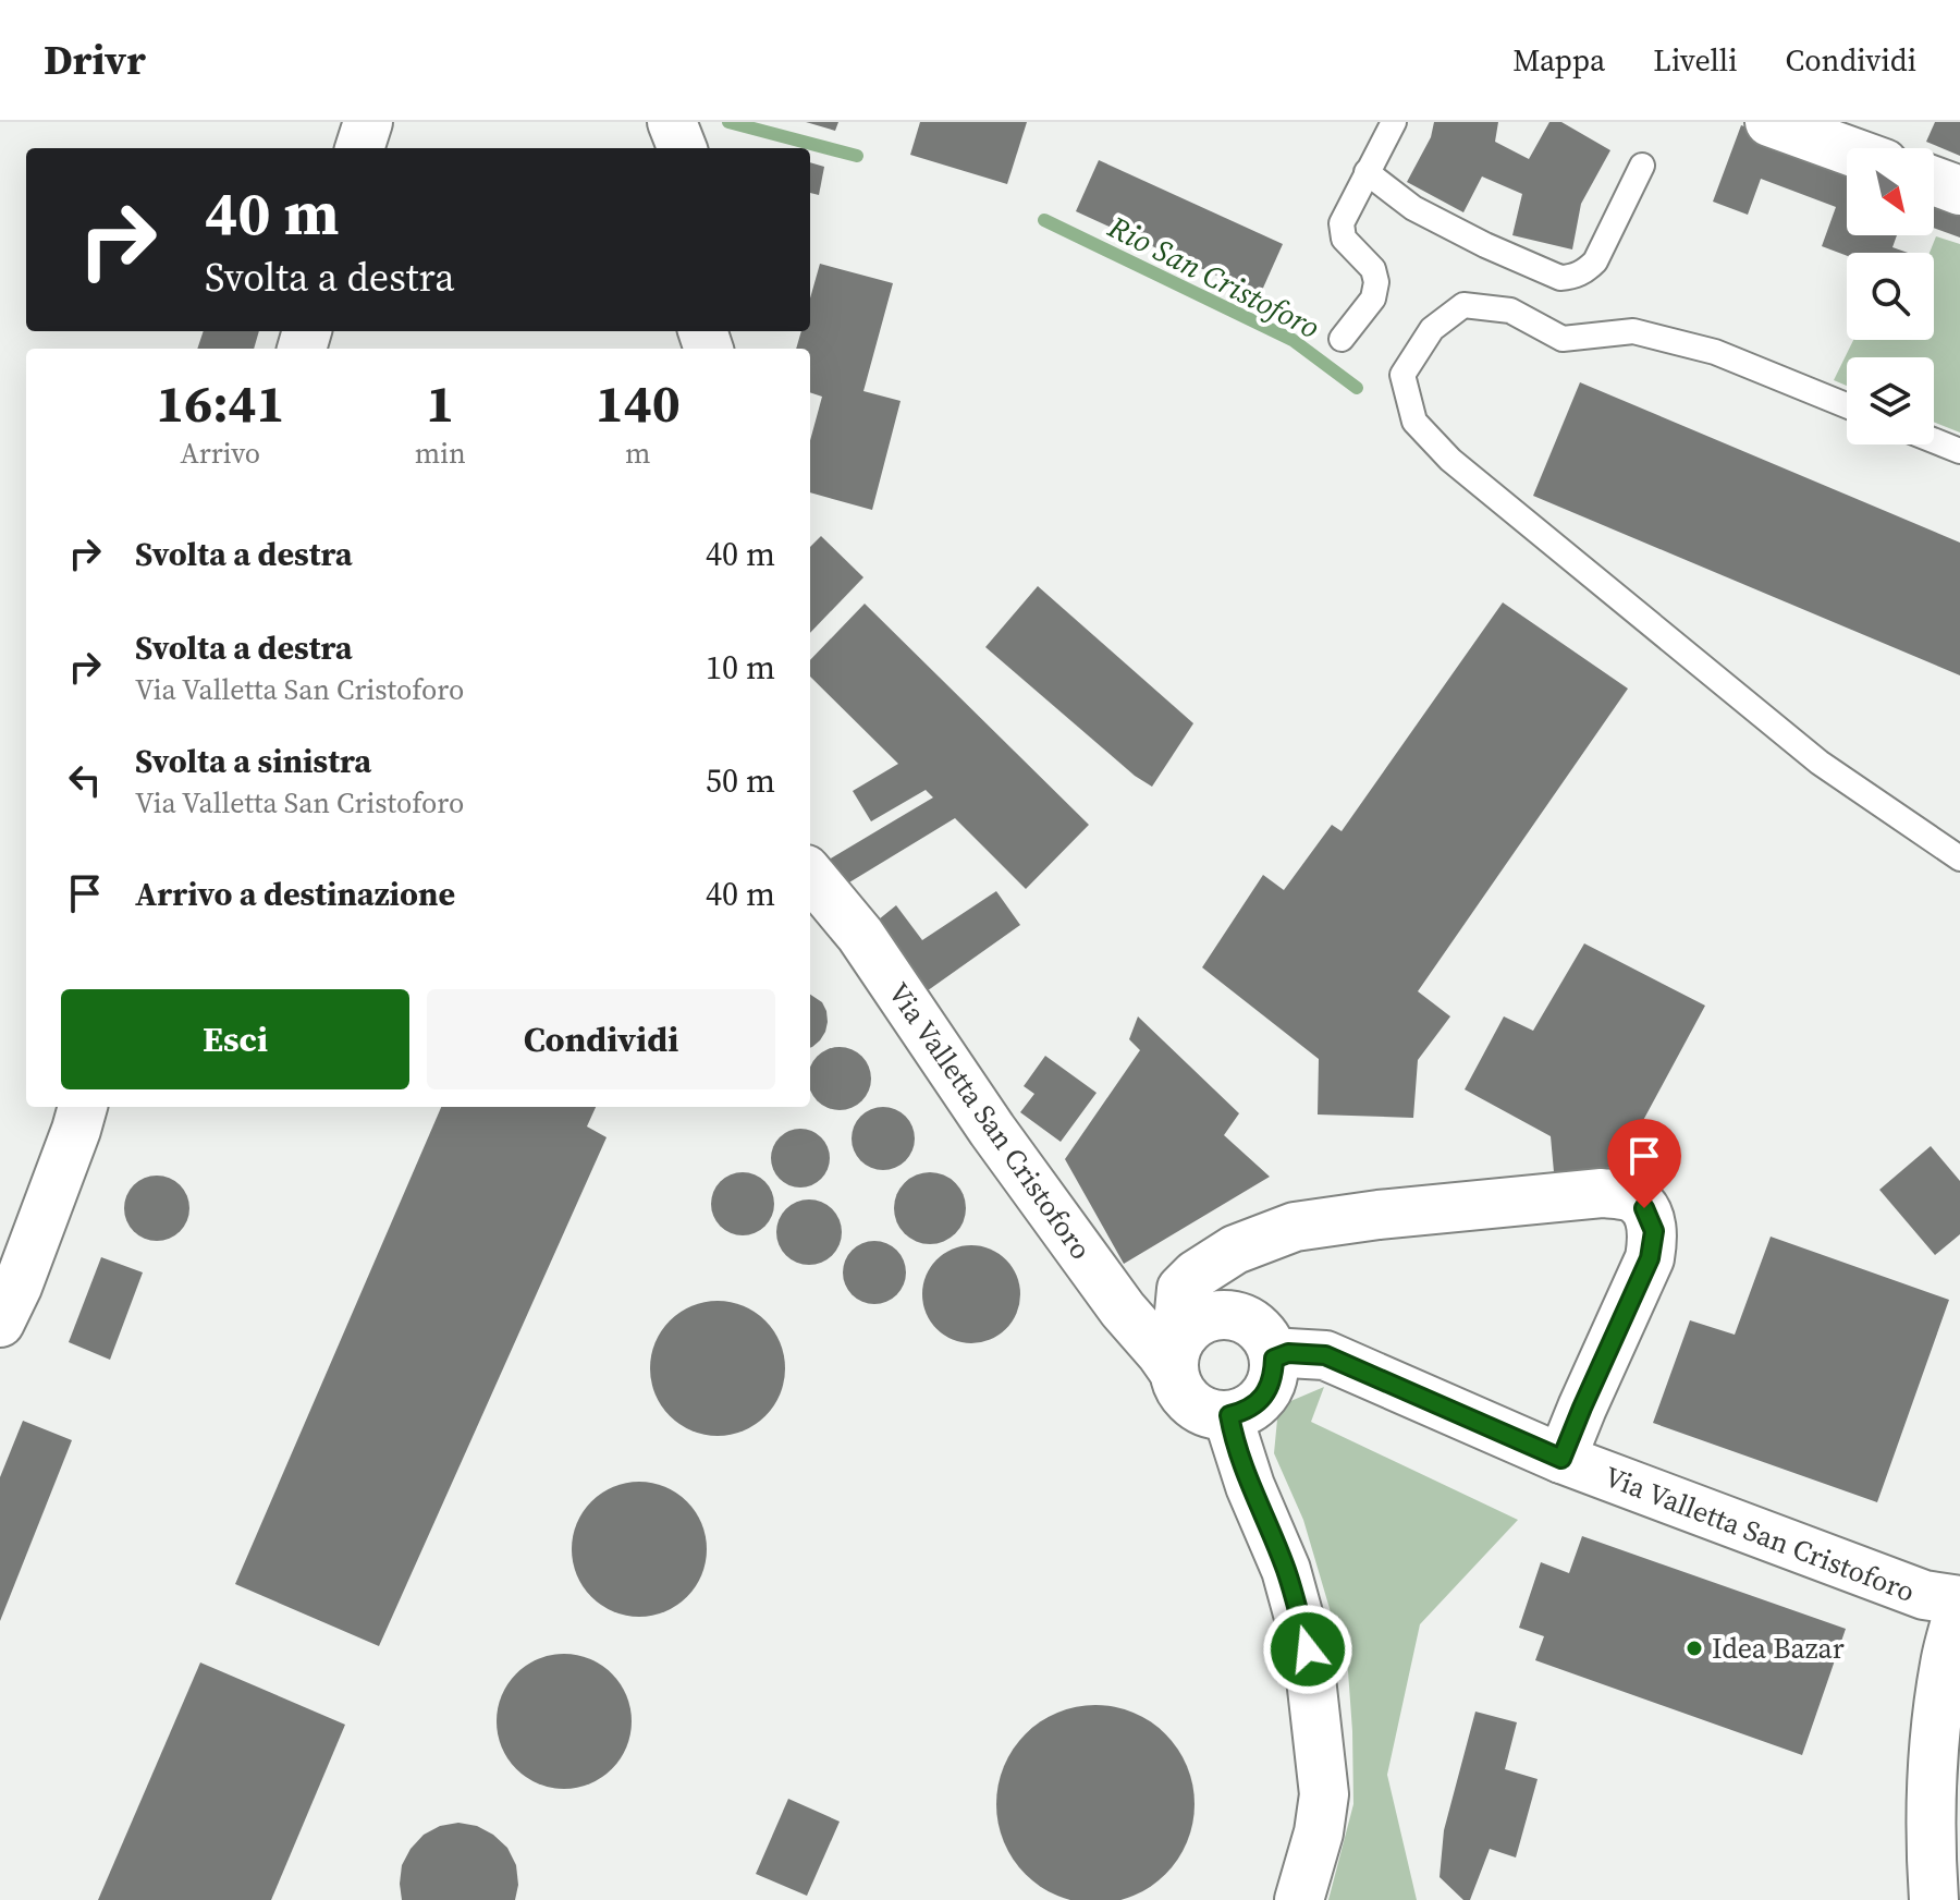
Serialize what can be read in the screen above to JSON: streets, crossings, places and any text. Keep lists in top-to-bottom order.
{
  "streets": {
    "street": ["Via Valletta San Cristoforo"]
  },
  "water": ["Rio San Cristoforo"],
  "places": ["Idea Bazar"],
  "north": "bottom right",
  "page": {
    "header": "Drivr",
    "nav": ["Mappa", "Livelli", "Condividi"],
    "turn": ["40 m", "Svolta a destra"],
    "eta": [
      "16:41",
      "Arrivo",
      "1",
      "min",
      "140",
      "m"
    ],
    "list": [
      {
        "name": "Svolta a destra",
        "value": "40 m"
      },
      {
        "name": "Svolta a destra",
        "note": "Via Valletta San Cristoforo",
        "value": "10 m"
      },
      {
        "name": "Svolta a sinistra",
        "note": "Via Valletta San Cristoforo",
        "value": "50 m"
      },
      {
        "name": "Arrivo a destinazione",
        "value": "40 m"
      }
    ],
    "buttons": ["Esci", "Condividi"]
  }
}
